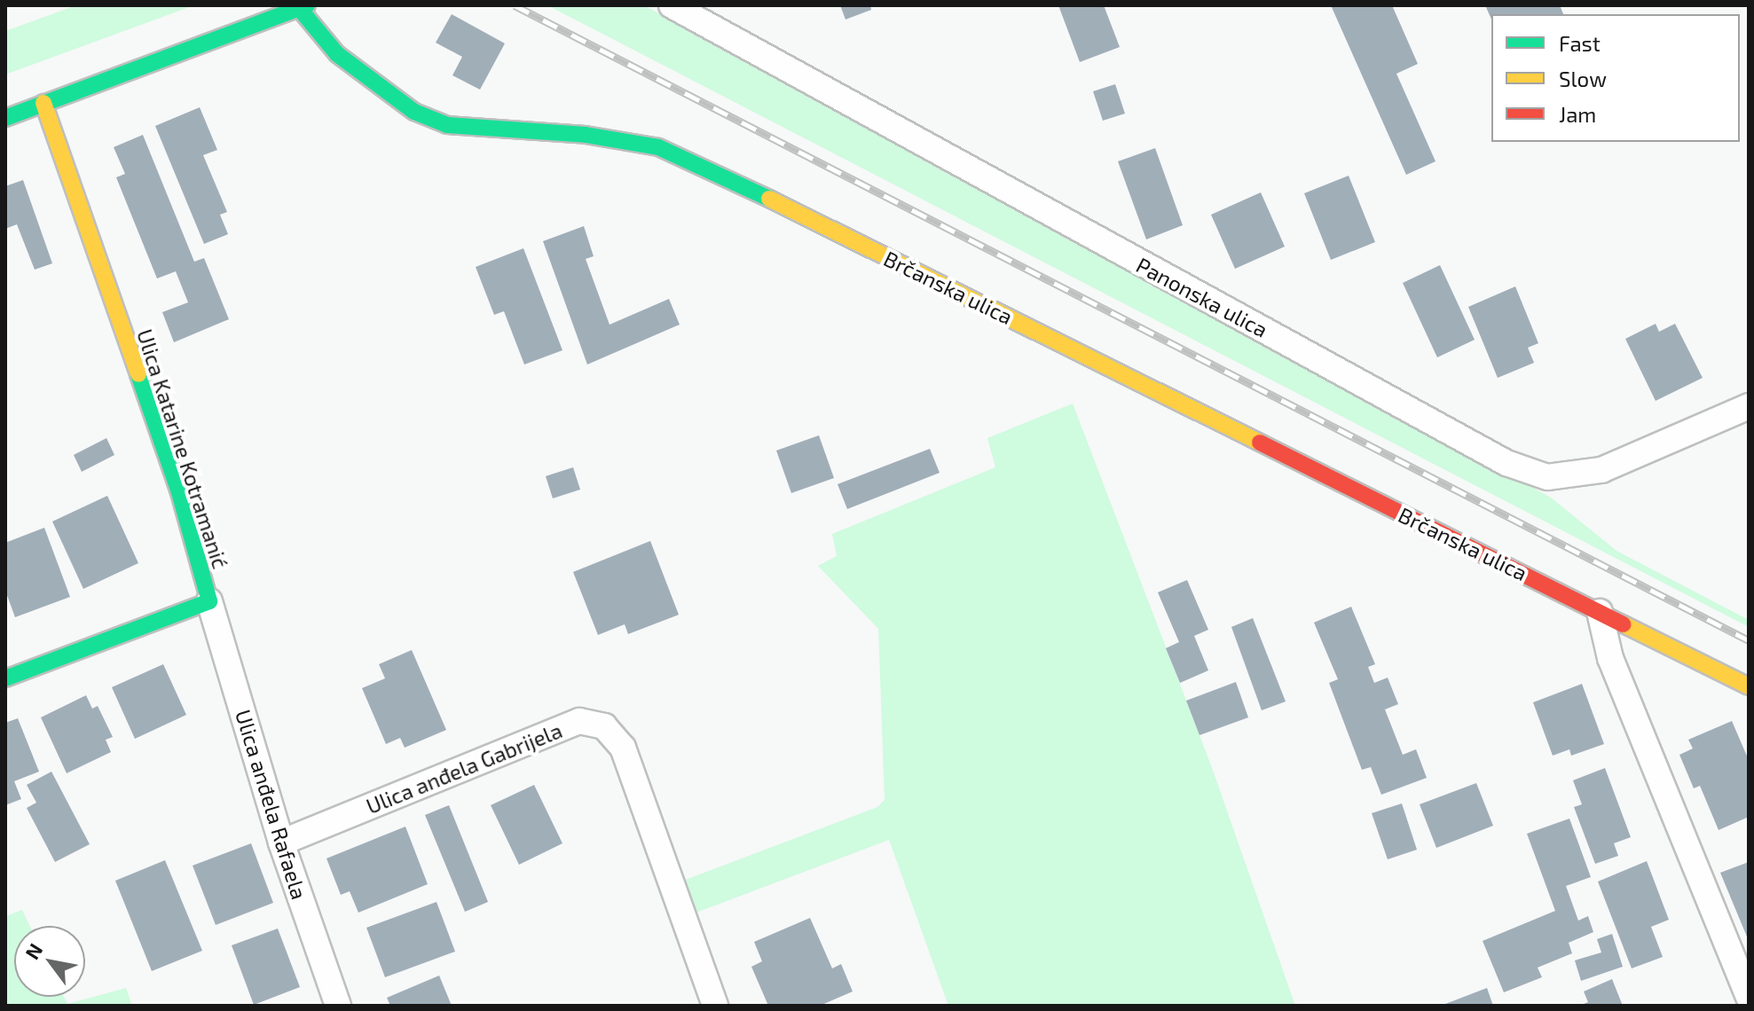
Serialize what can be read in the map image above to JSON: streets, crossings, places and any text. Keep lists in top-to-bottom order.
{
  "streets": {
    "street": [
      "Brčanska ulica",
      "Panonska ulica",
      "Ulica Katarine Kotramanić",
      "Ulica anđela Gabrijela",
      "Ulica anđela Rafaela"
    ]
  },
  "crossings": [
    ["Ulica Katarine Kotramanić", "Ulica anđela Rafaela"],
    ["Ulica anđela Gabrijela", "Ulica anđela Rafaela"]
  ],
  "legend": ["Fast", "Slow", "Jam"],
  "north": "top left"
}
